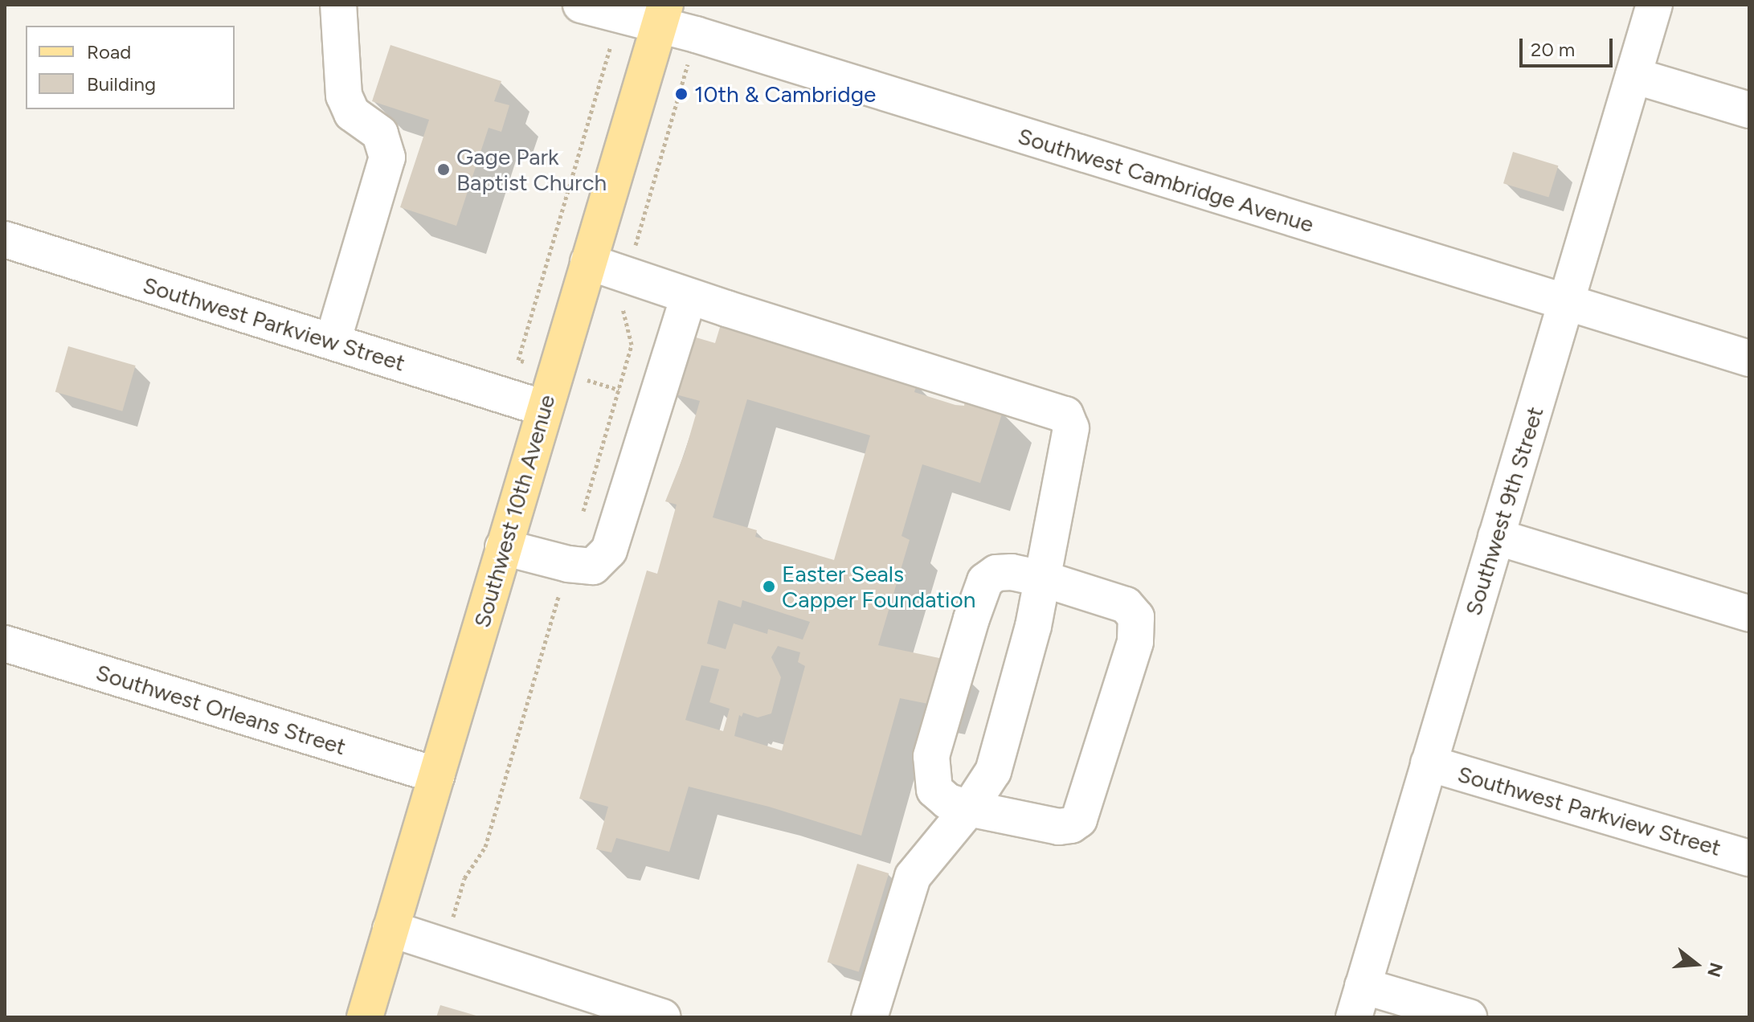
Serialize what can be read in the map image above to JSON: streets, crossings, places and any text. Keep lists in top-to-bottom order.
{
  "streets": {
    "main road": ["Southwest 10th Avenue"],
    "street": [
      "Southwest Cambridge Avenue",
      "Southwest Parkview Street",
      "Southwest 9th Street",
      "Southwest Orleans Street"
    ]
  },
  "crossings": [
    ["Southwest Cambridge Avenue", "Southwest 10th Avenue"],
    ["Southwest Cambridge Avenue", "Southwest 9th Street"],
    ["Southwest Parkview Street", "Southwest 10th Avenue"],
    ["Southwest Parkview Street", "Southwest 9th Street"],
    ["Southwest 10th Avenue", "Southwest Orleans Street"]
  ],
  "places": ["10th & Cambridge", "Gage Park Baptist Church", "Easter Seals Capper Foundation"],
  "legend": ["Road", "Building"],
  "scale_bar": "20 m",
  "north": "right"
}
